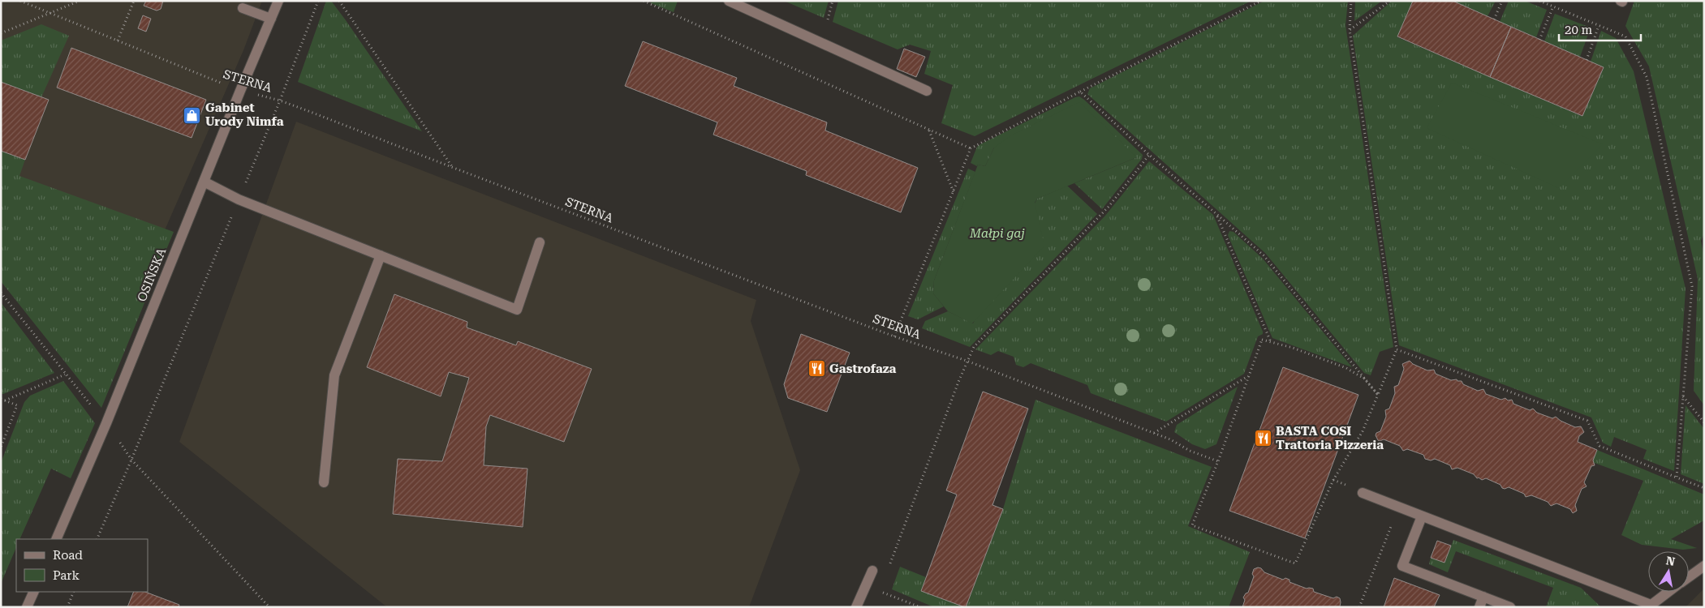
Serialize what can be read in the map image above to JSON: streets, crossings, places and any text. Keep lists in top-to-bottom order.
{
  "streets": {
    "street": ["OSIŃSKA"],
    "path": ["STERNA"]
  },
  "crossings": [
    ["STERNA", "OSIŃSKA"]
  ],
  "parks": ["Małpi gaj"],
  "places": {
    "shop": ["Gabinet Urody Nimfa"],
    "restaurant": ["Gastrofaza", "BASTA COSI Trattoria Pizzeria"]
  },
  "legend": ["Road", "Park"],
  "scale_bar": "20 m",
  "north": "top"
}
